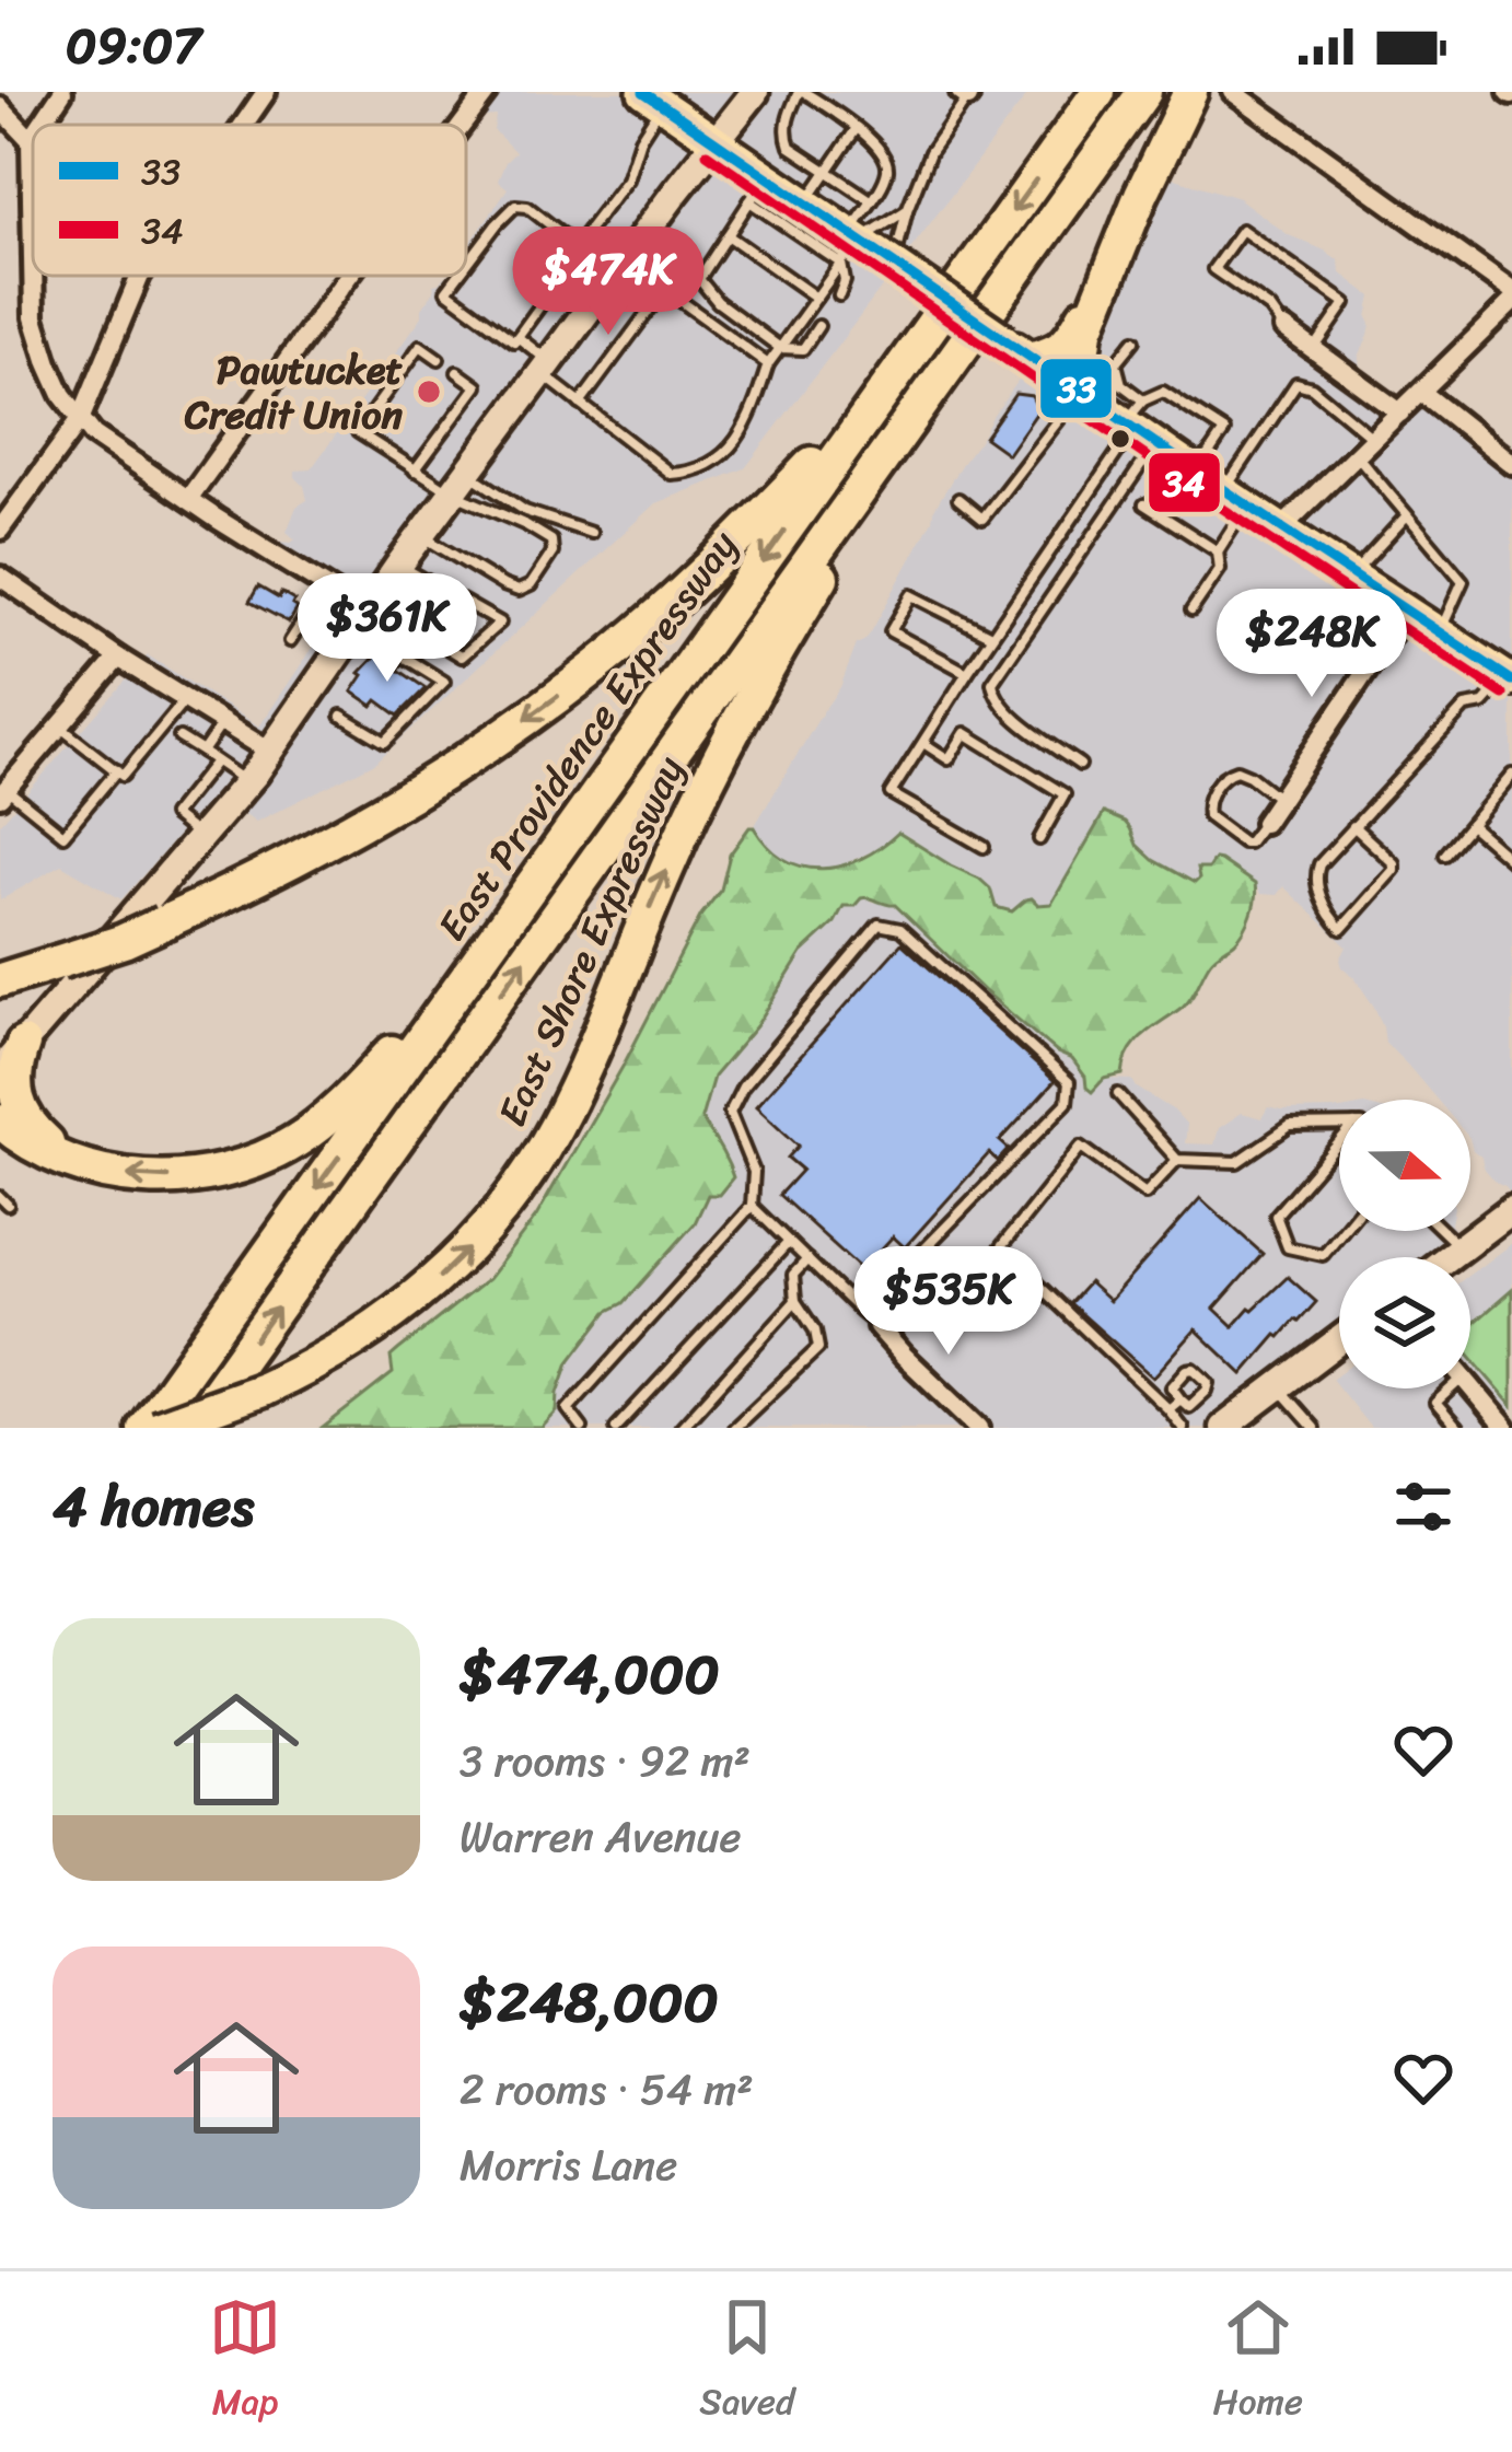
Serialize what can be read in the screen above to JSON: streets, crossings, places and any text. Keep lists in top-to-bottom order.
{
  "streets": {
    "highway": ["East Providence Expressway", "East Shore Expressway"]
  },
  "crossings": [
    ["East Providence Expressway", "East Shore Expressway"]
  ],
  "places": ["Pawtucket Credit Union"],
  "lines": ["transit line 33", "transit line 34"],
  "legend": ["33", "34"],
  "north": "right",
  "page": {
    "status": "09:07",
    "price": [
      "$474K",
      "$361K",
      "$248K",
      "$535K"
    ],
    "heading": "4 homes",
    "list": [
      {
        "name": "$474,000",
        "note": "3 rooms · 92 m² · Warren Avenue"
      },
      {
        "name": "$248,000",
        "note": "2 rooms · 54 m² · Morris Lane"
      }
    ],
    "tabs": ["Map", "Saved", "Home"]
  }
}
